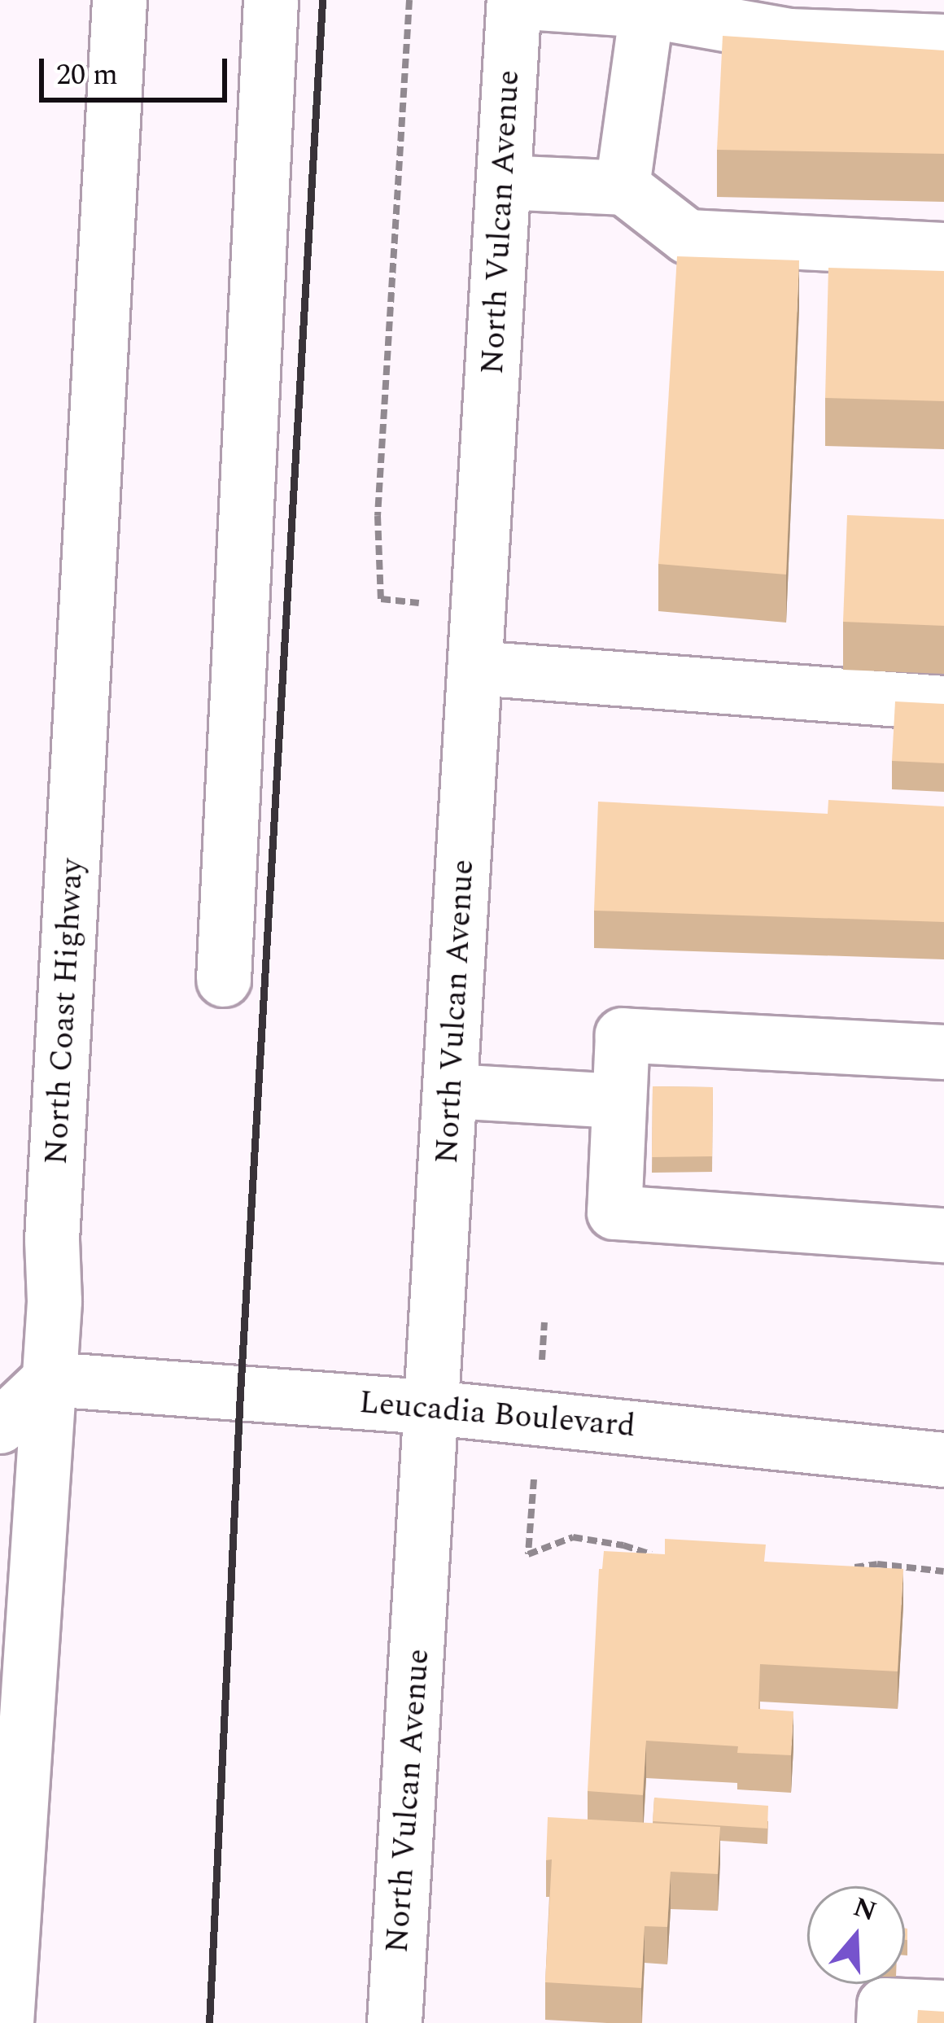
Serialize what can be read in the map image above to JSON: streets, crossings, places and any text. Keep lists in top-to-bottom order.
{
  "streets": {
    "main road": ["North Vulcan Avenue", "North Coast Highway", "Leucadia Boulevard"]
  },
  "crossings": [
    ["North Vulcan Avenue", "Leucadia Boulevard"],
    ["North Coast Highway", "Leucadia Boulevard"]
  ],
  "scale_bar": "20 m",
  "north": "top"
}
